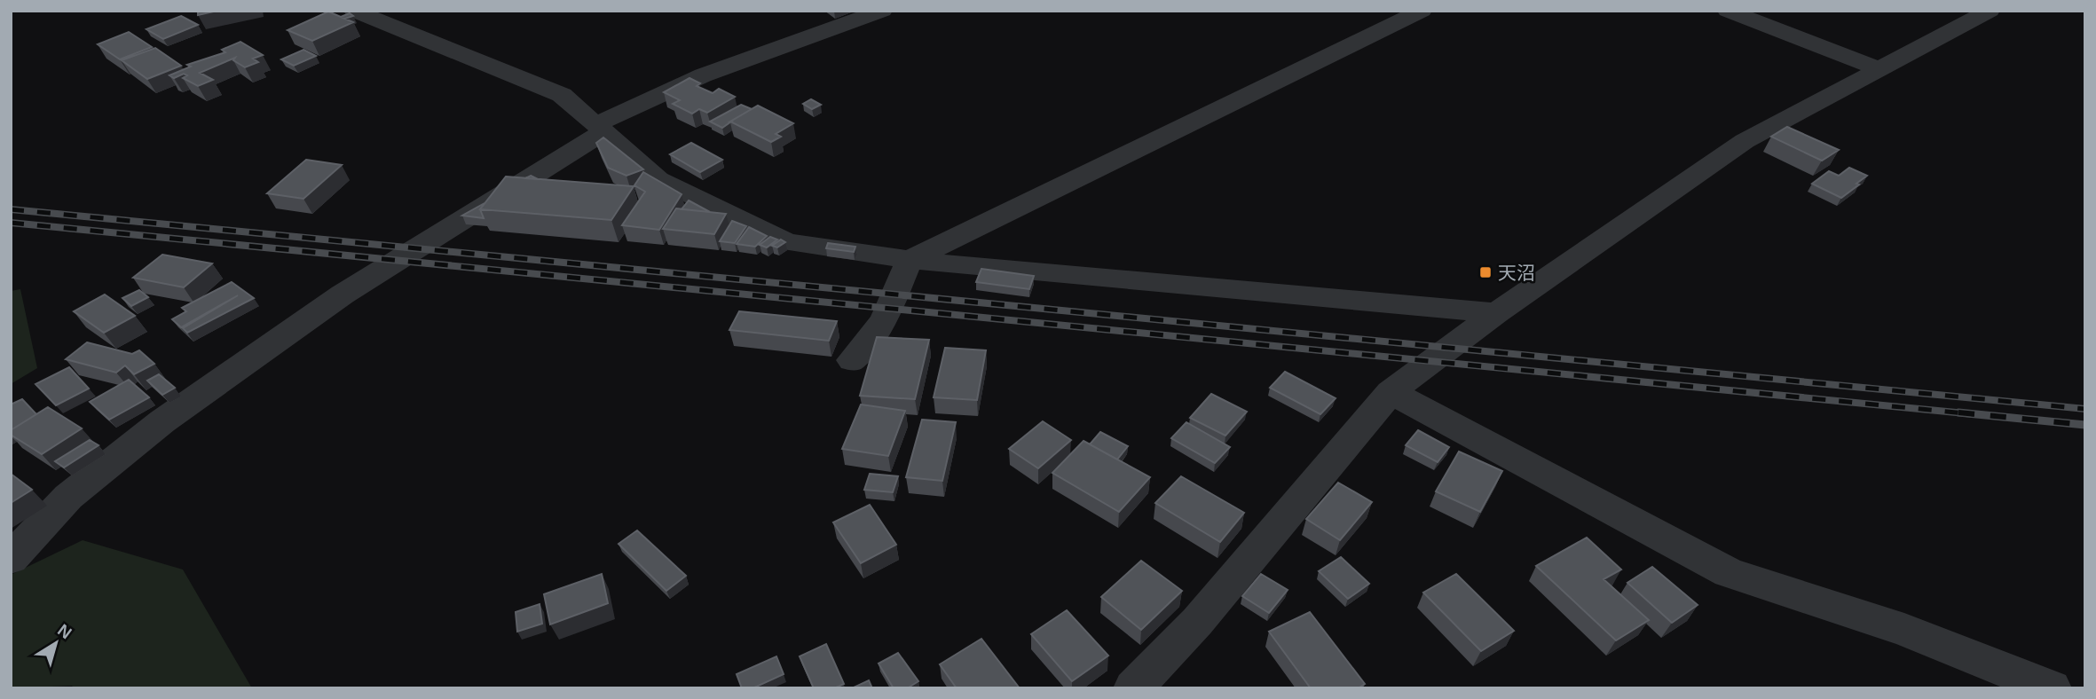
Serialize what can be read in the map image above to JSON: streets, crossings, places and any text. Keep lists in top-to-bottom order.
{
  "places": {
    "transit": ["天沼"]
  },
  "north": "top right"
}
